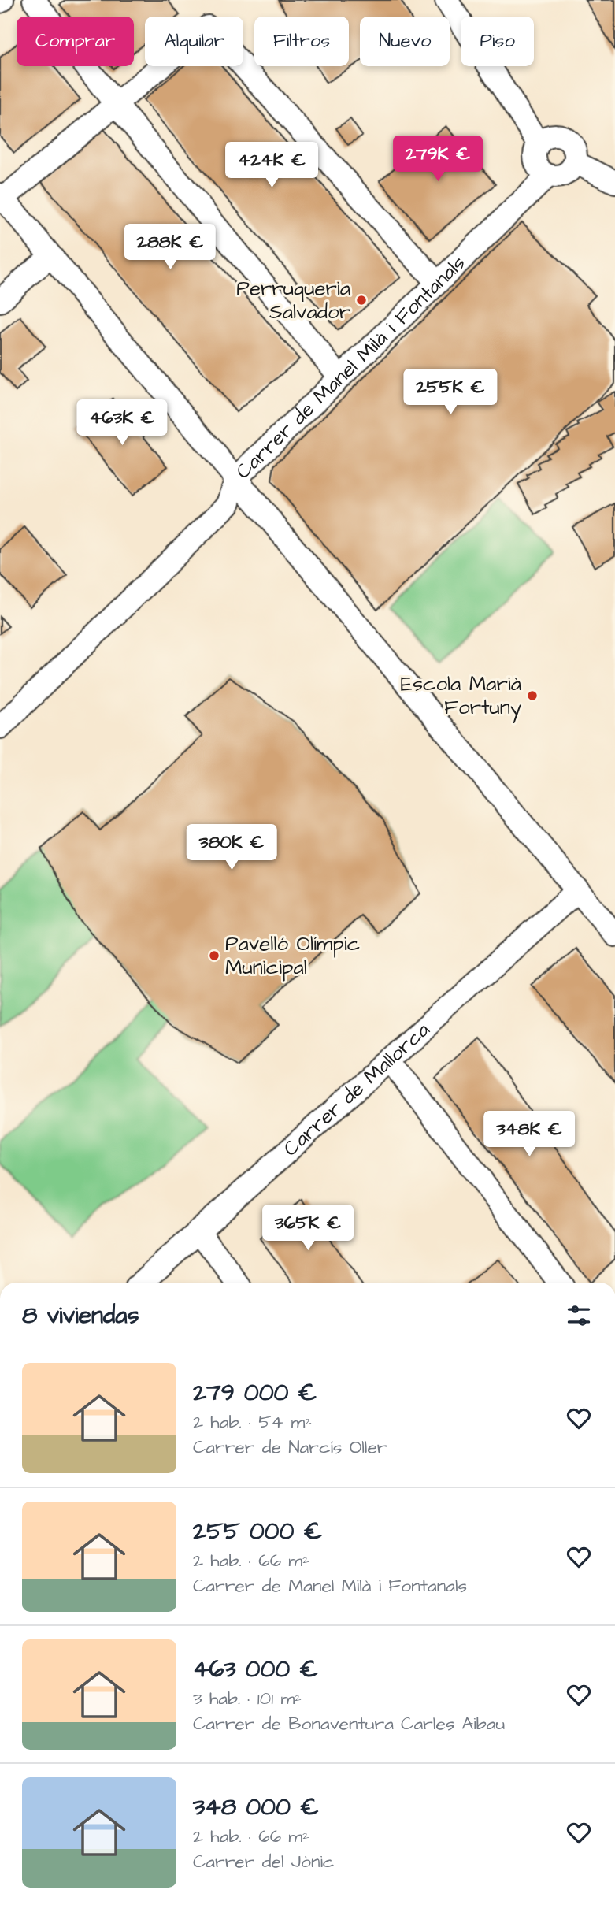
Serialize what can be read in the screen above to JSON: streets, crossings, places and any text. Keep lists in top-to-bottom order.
{
  "streets": {
    "street": ["Carrer de Manel Milà i Fontanals", "Carrer de Mallorca"]
  },
  "places": ["Perruqueria Salvador", "Escola Marià Fortuny", "Pavelló Olímpic Municipal"],
  "page": {
    "chip": [
      "Comprar",
      "Alquilar",
      "Filtros",
      "Nuevo",
      "Piso"
    ],
    "price": [
      "279K €",
      "424K €",
      "288K €",
      "255K €",
      "463K €",
      "380K €",
      "348K €",
      "365K €"
    ],
    "heading": "8 viviendas",
    "list": [
      {
        "name": "279 000 €",
        "note": "2 hab. · 54 m² · Carrer de Narcís Oller"
      },
      {
        "name": "255 000 €",
        "note": "2 hab. · 66 m² · Carrer de Manel Milà i Fontanals"
      },
      {
        "name": "463 000 €",
        "note": "3 hab. · 101 m² · Carrer de Bonaventura Carles Aibau"
      },
      {
        "name": "348 000 €",
        "note": "2 hab. · 66 m² · Carrer del Jònic"
      }
    ]
  }
}
